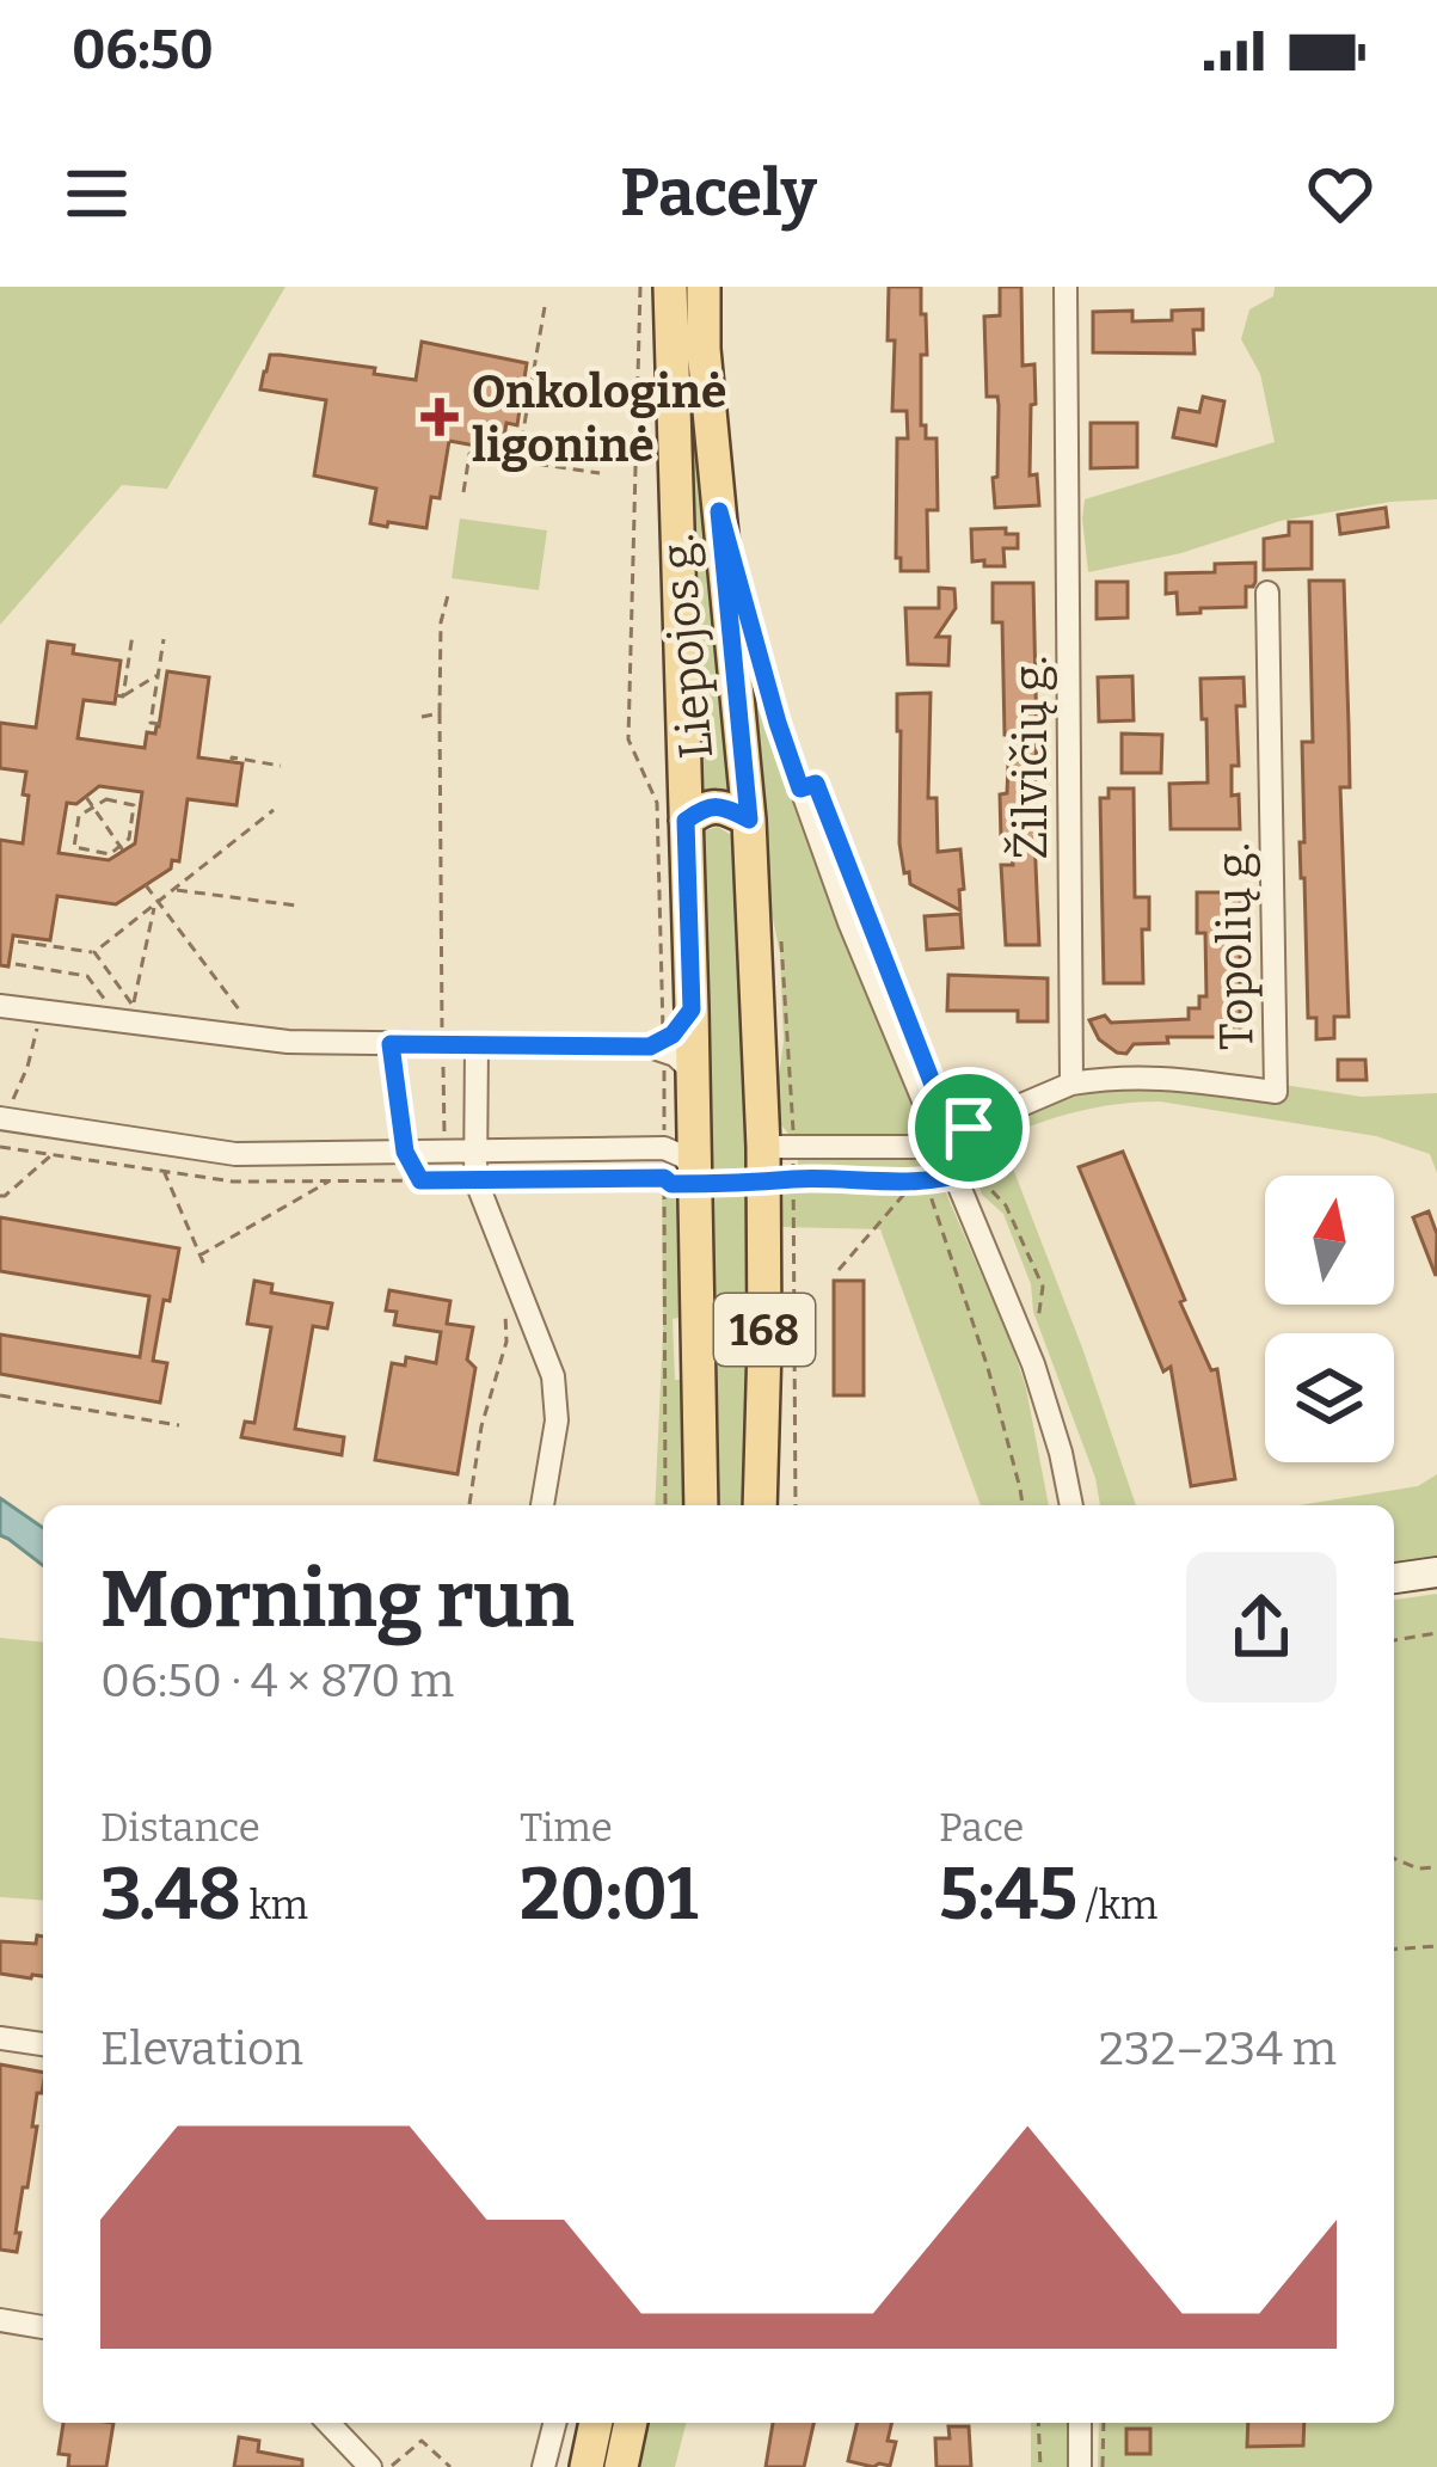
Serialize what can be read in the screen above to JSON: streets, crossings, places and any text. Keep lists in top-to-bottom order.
{
  "streets": {
    "main road": ["Liepojos g.", "168"],
    "street": ["Žilvičių g.", "Topolių g."]
  },
  "crossings": [
    ["Žilvičių g.", "Topolių g."]
  ],
  "places": {
    "health": ["Onkologinė ligoninė"]
  },
  "north": "top",
  "page": {
    "status": "06:50",
    "header": "Pacely",
    "heading": ["Morning run", "06:50 · 4 × 870 m"],
    "stats": [
      ["Distance", "3.48 km"],
      ["Time", "20:01"],
      ["Pace", "5:45 /km"]
    ],
    "chart": ["Elevation", "232–234 m"]
  }
}
